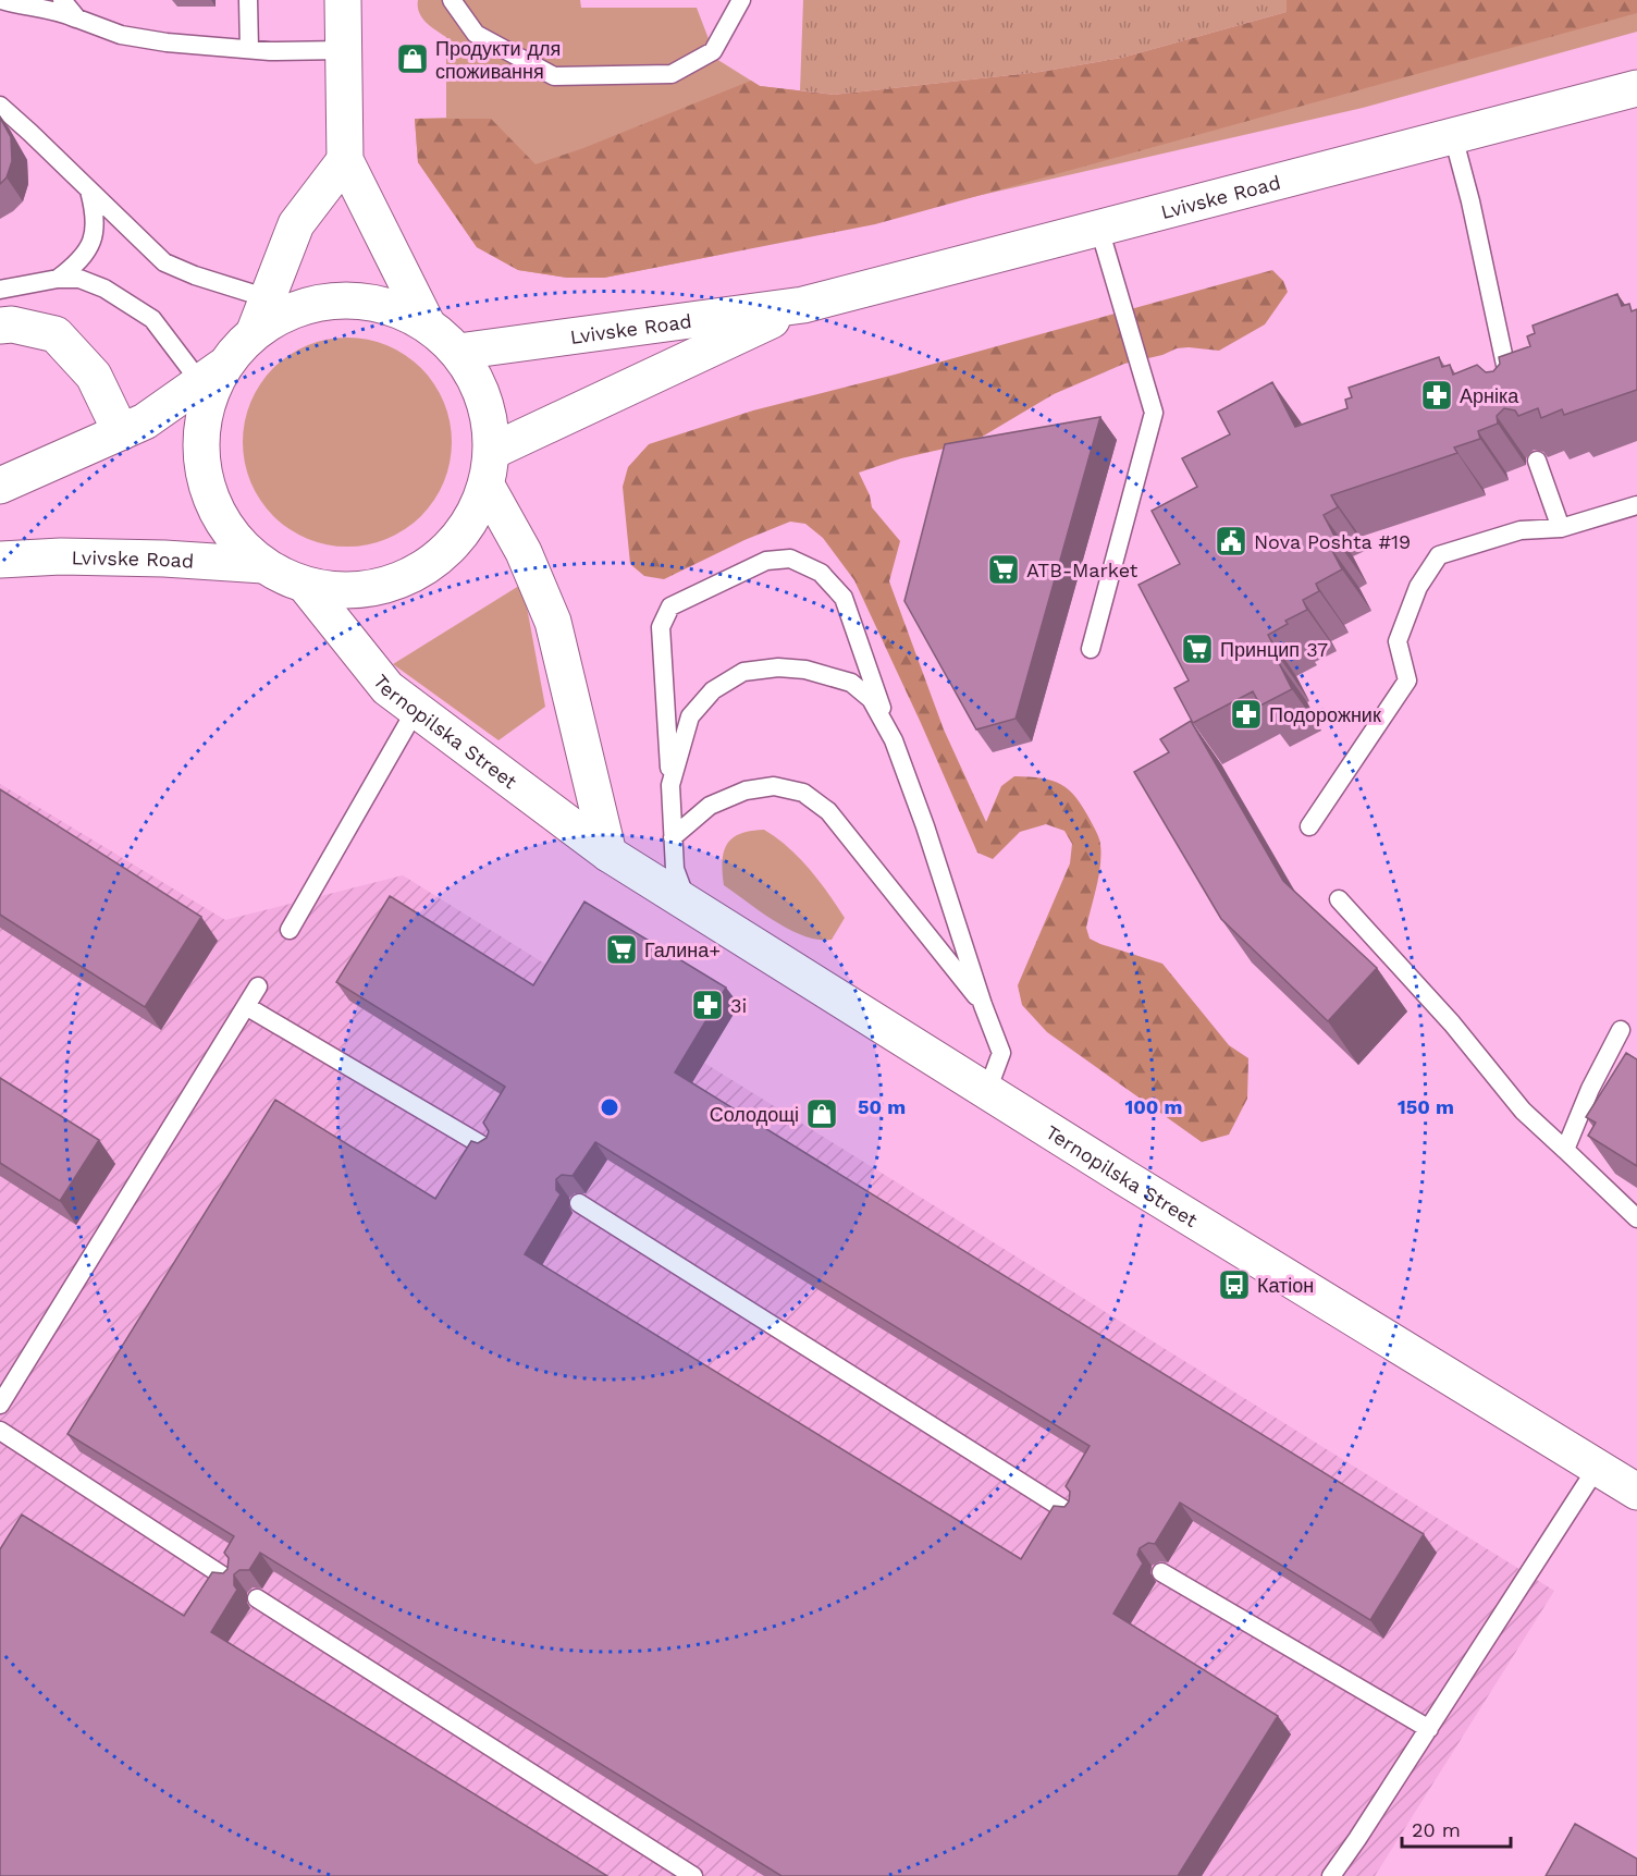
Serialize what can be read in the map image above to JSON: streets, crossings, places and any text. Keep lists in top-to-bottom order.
{
  "streets": {
    "main road": ["Lvivske Road", "Ternopilska Street"]
  },
  "places": {
    "shop": ["Продукти для споживання", "Солодощі"],
    "pharmacy": ["Арніка", "Подорожник", "3i"],
    "public building": ["Nova Poshta #19"],
    "supermarket": ["ATB-Market", "Принцип 37", "Галина+"],
    "bus stop": ["Катіон"]
  },
  "scale_bar": "20 m",
  "rings": ["50 m", "100 m", "150 m"]
}
